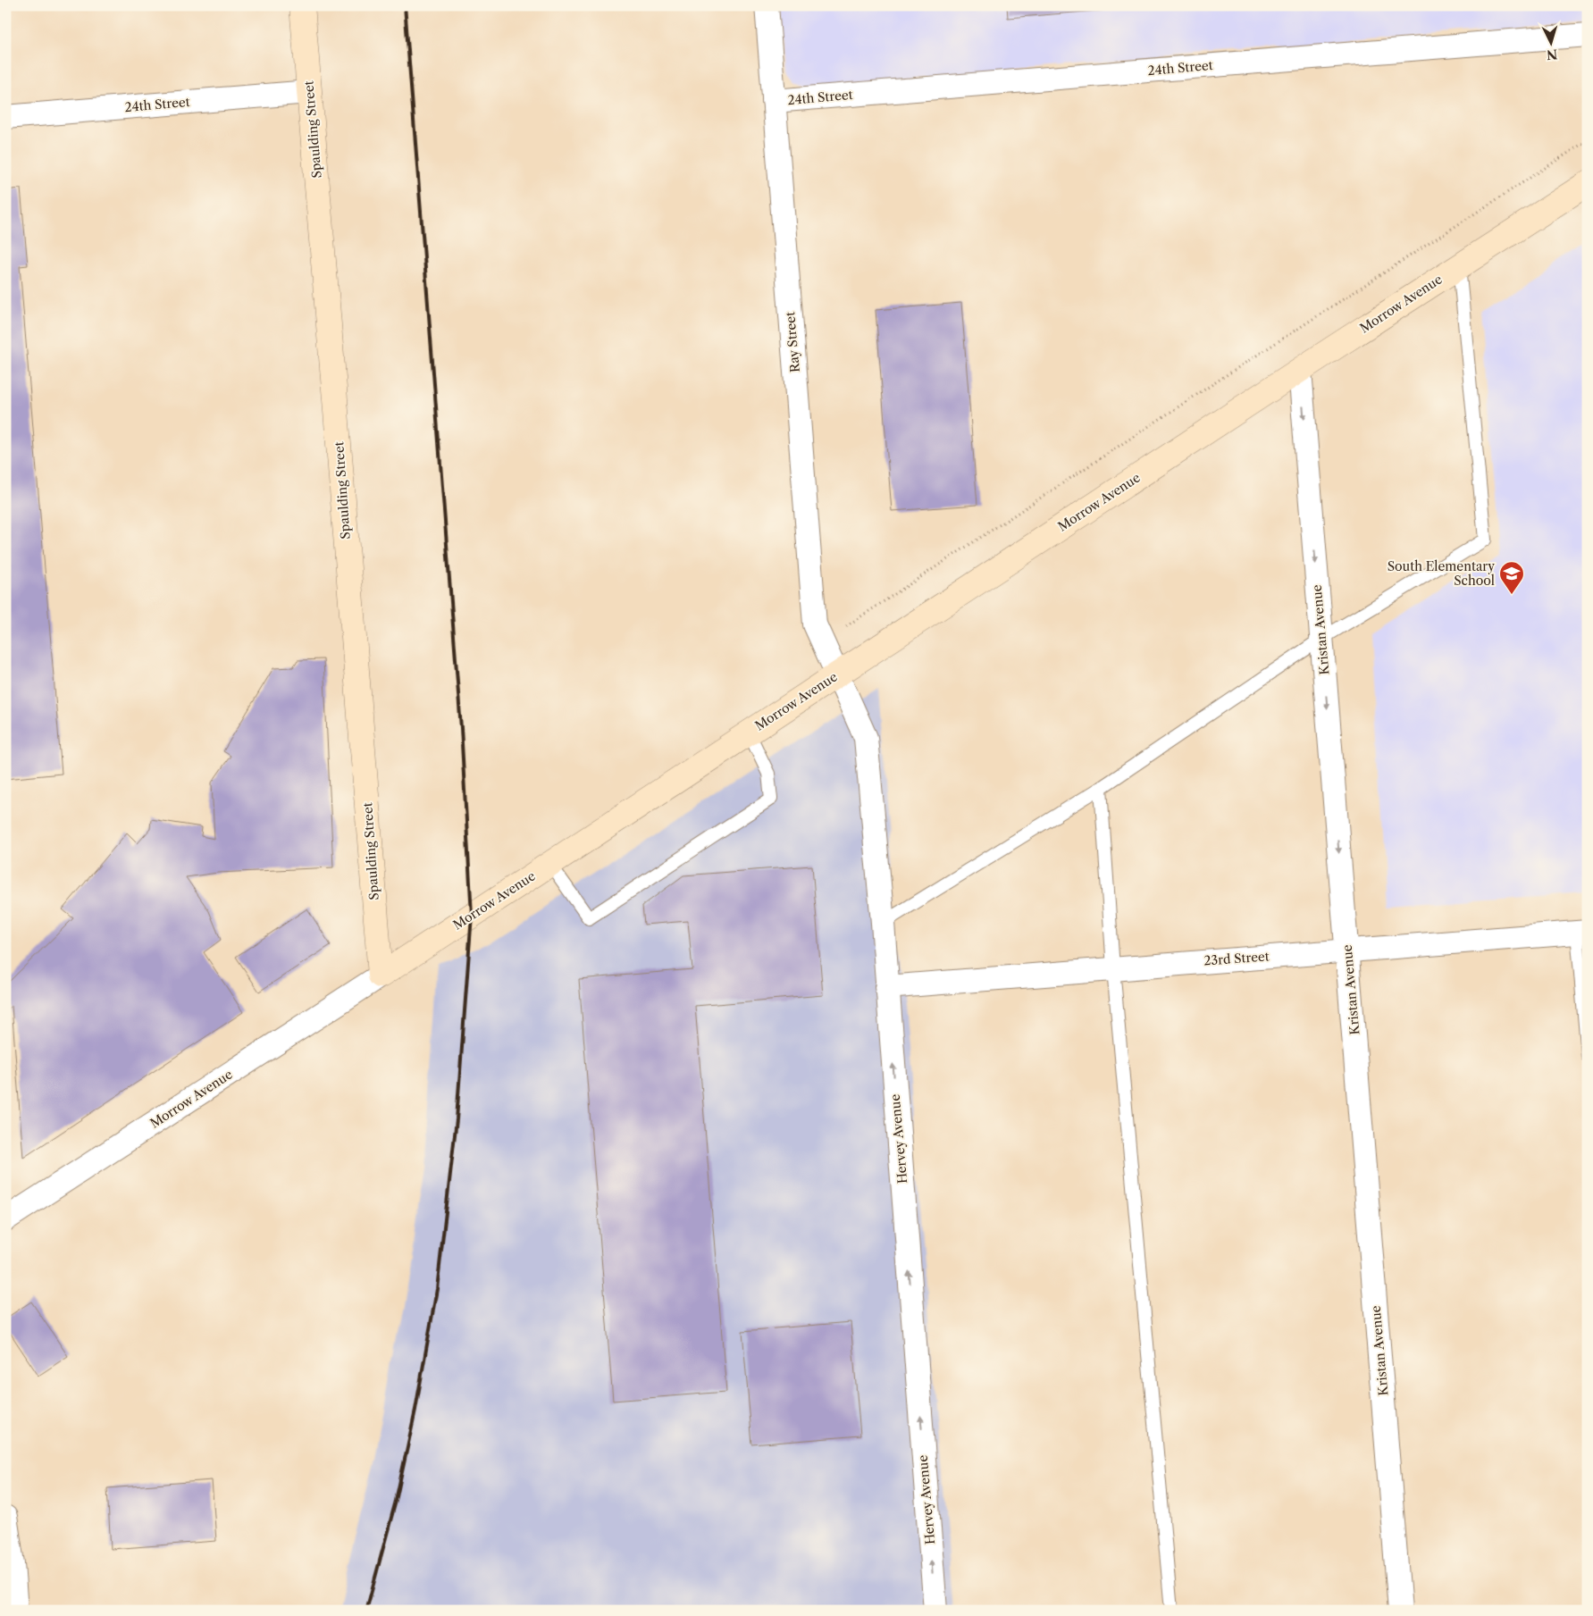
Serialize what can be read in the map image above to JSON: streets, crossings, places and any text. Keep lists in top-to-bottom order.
{
  "streets": {
    "street": [
      "24th Street",
      "Spaulding Street",
      "Morrow Avenue",
      "Ray Street",
      "Kristan Avenue",
      "23rd Street",
      "Hervey Avenue"
    ]
  },
  "crossings": [
    ["24th Street", "Spaulding Street"],
    ["24th Street", "Ray Street"],
    ["Spaulding Street", "Morrow Avenue"],
    ["Morrow Avenue", "Ray Street"],
    ["Morrow Avenue", "Kristan Avenue"],
    ["Morrow Avenue", "Hervey Avenue"],
    ["Ray Street", "Hervey Avenue"],
    ["Kristan Avenue", "23rd Street"],
    ["23rd Street", "Hervey Avenue"]
  ],
  "one_way": ["Kristan Avenue", "Hervey Avenue"],
  "places": {
    "school or university": ["South Elementary School"]
  },
  "north": "bottom"
}
